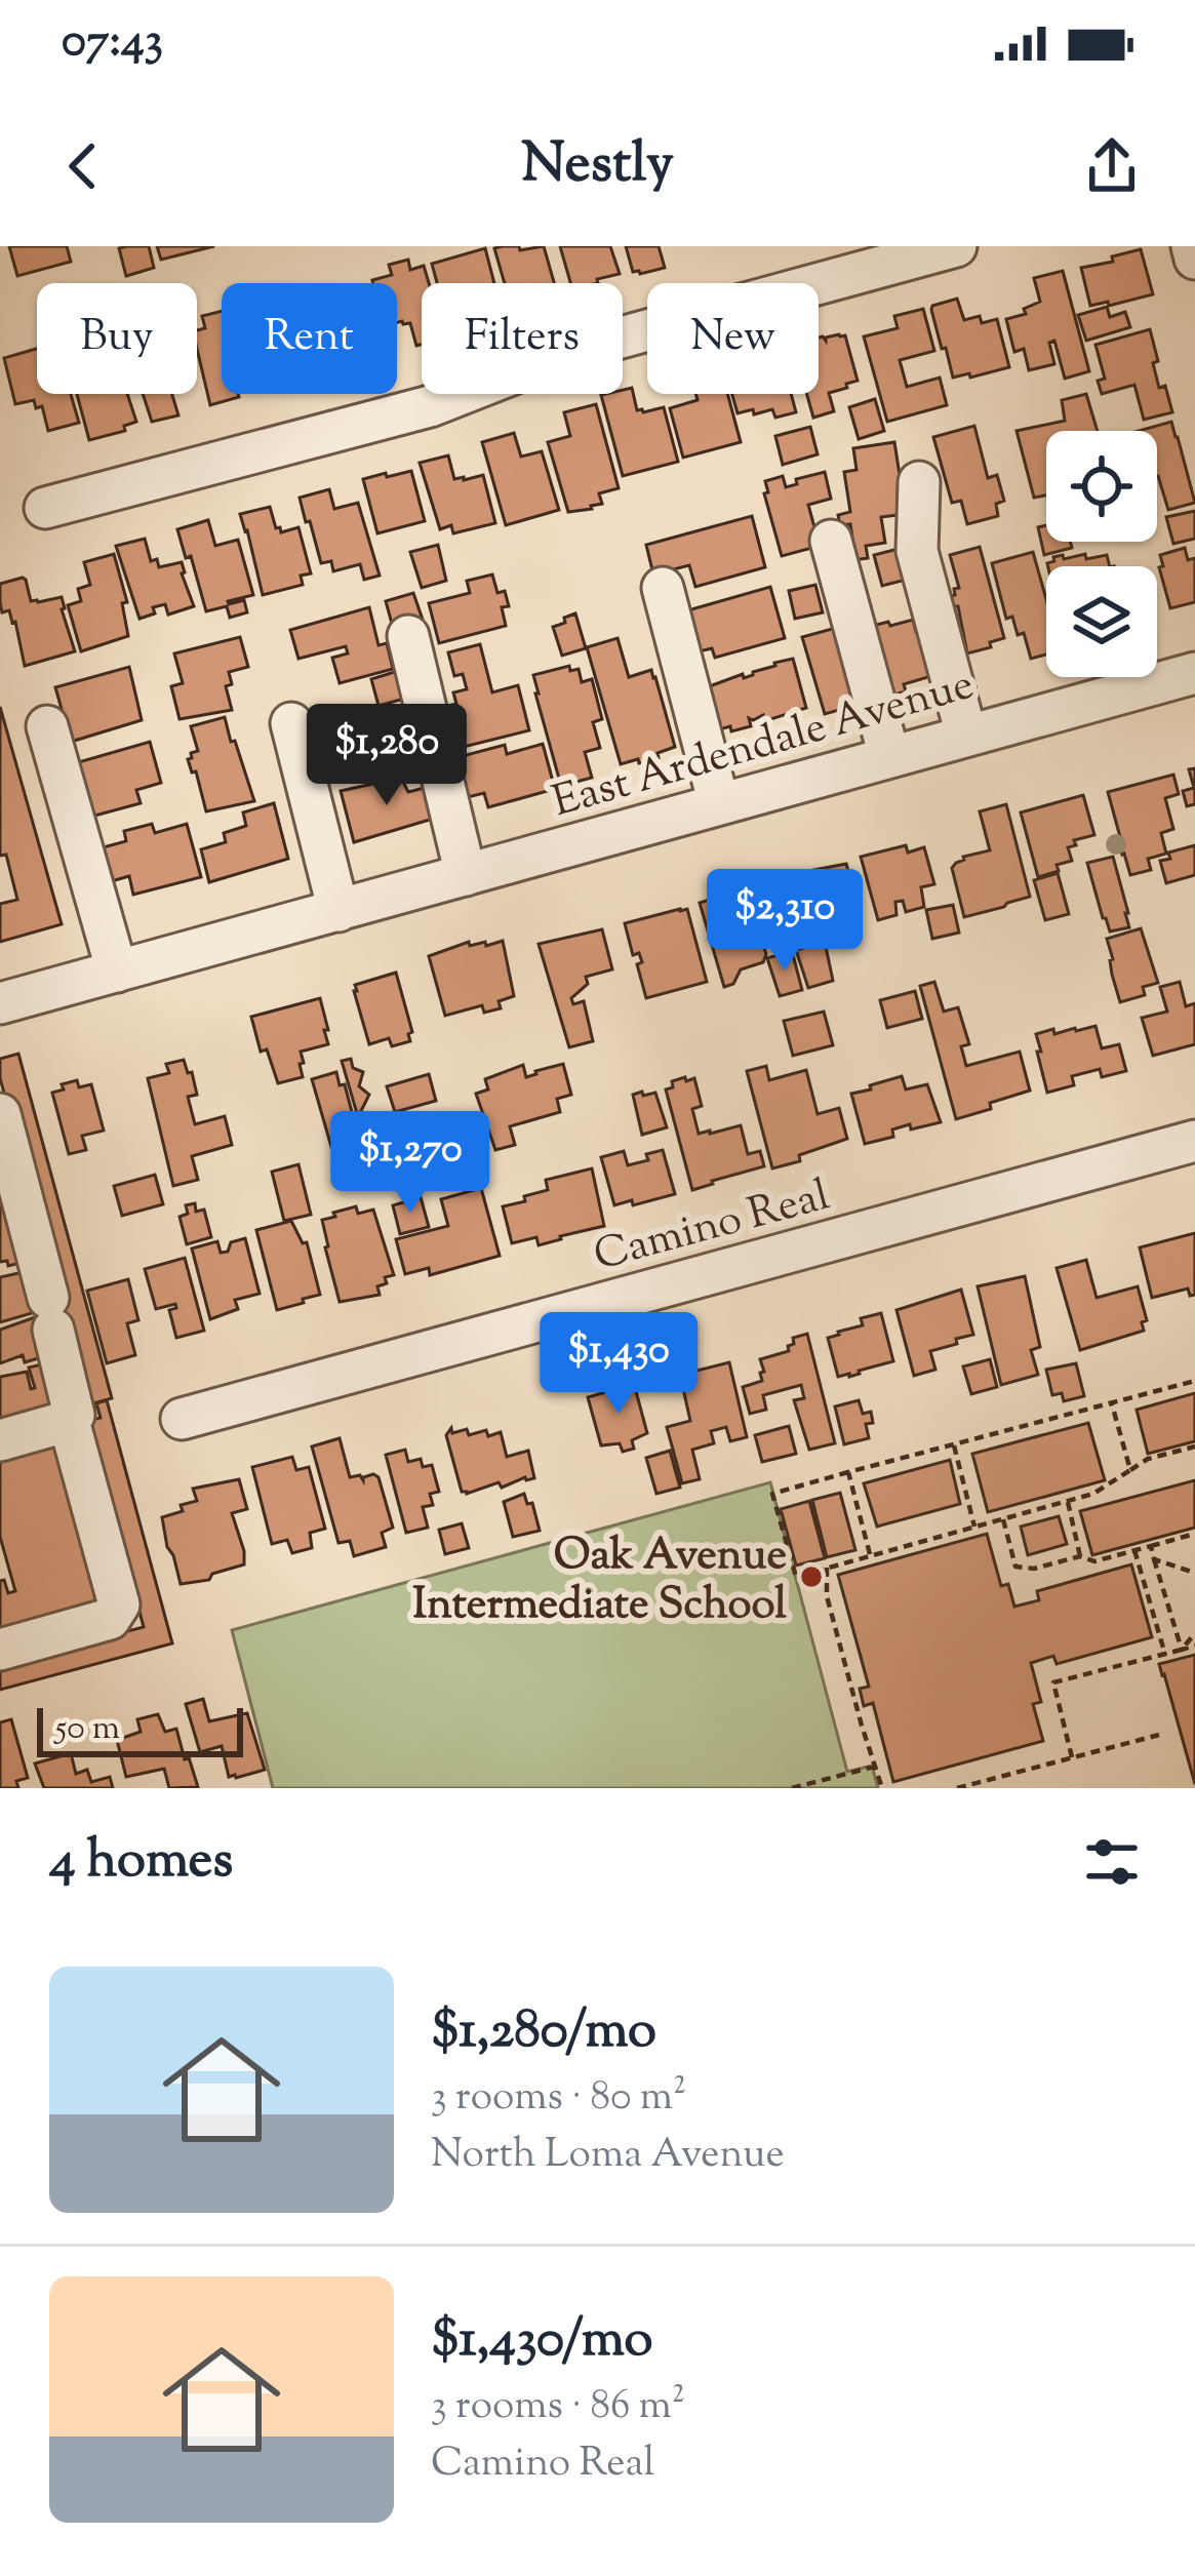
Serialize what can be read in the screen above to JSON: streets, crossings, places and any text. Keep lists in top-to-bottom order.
{
  "streets": {
    "street": ["East Ardendale Avenue", "Camino Real"]
  },
  "places": ["Oak Avenue Intermediate School"],
  "scale_bar": "50 m",
  "page": {
    "status": "07:43",
    "header": "Nestly",
    "chip": [
      "Buy",
      "Rent",
      "Filters",
      "New"
    ],
    "price": [
      "$1,280",
      "$2,310",
      "$1,270",
      "$1,430"
    ],
    "scale": "50 m",
    "heading": "4 homes",
    "list": [
      {
        "name": "$1,280/mo",
        "note": "3 rooms · 80 m² · North Loma Avenue"
      },
      {
        "name": "$1,430/mo",
        "note": "3 rooms · 86 m² · Camino Real"
      }
    ]
  }
}
